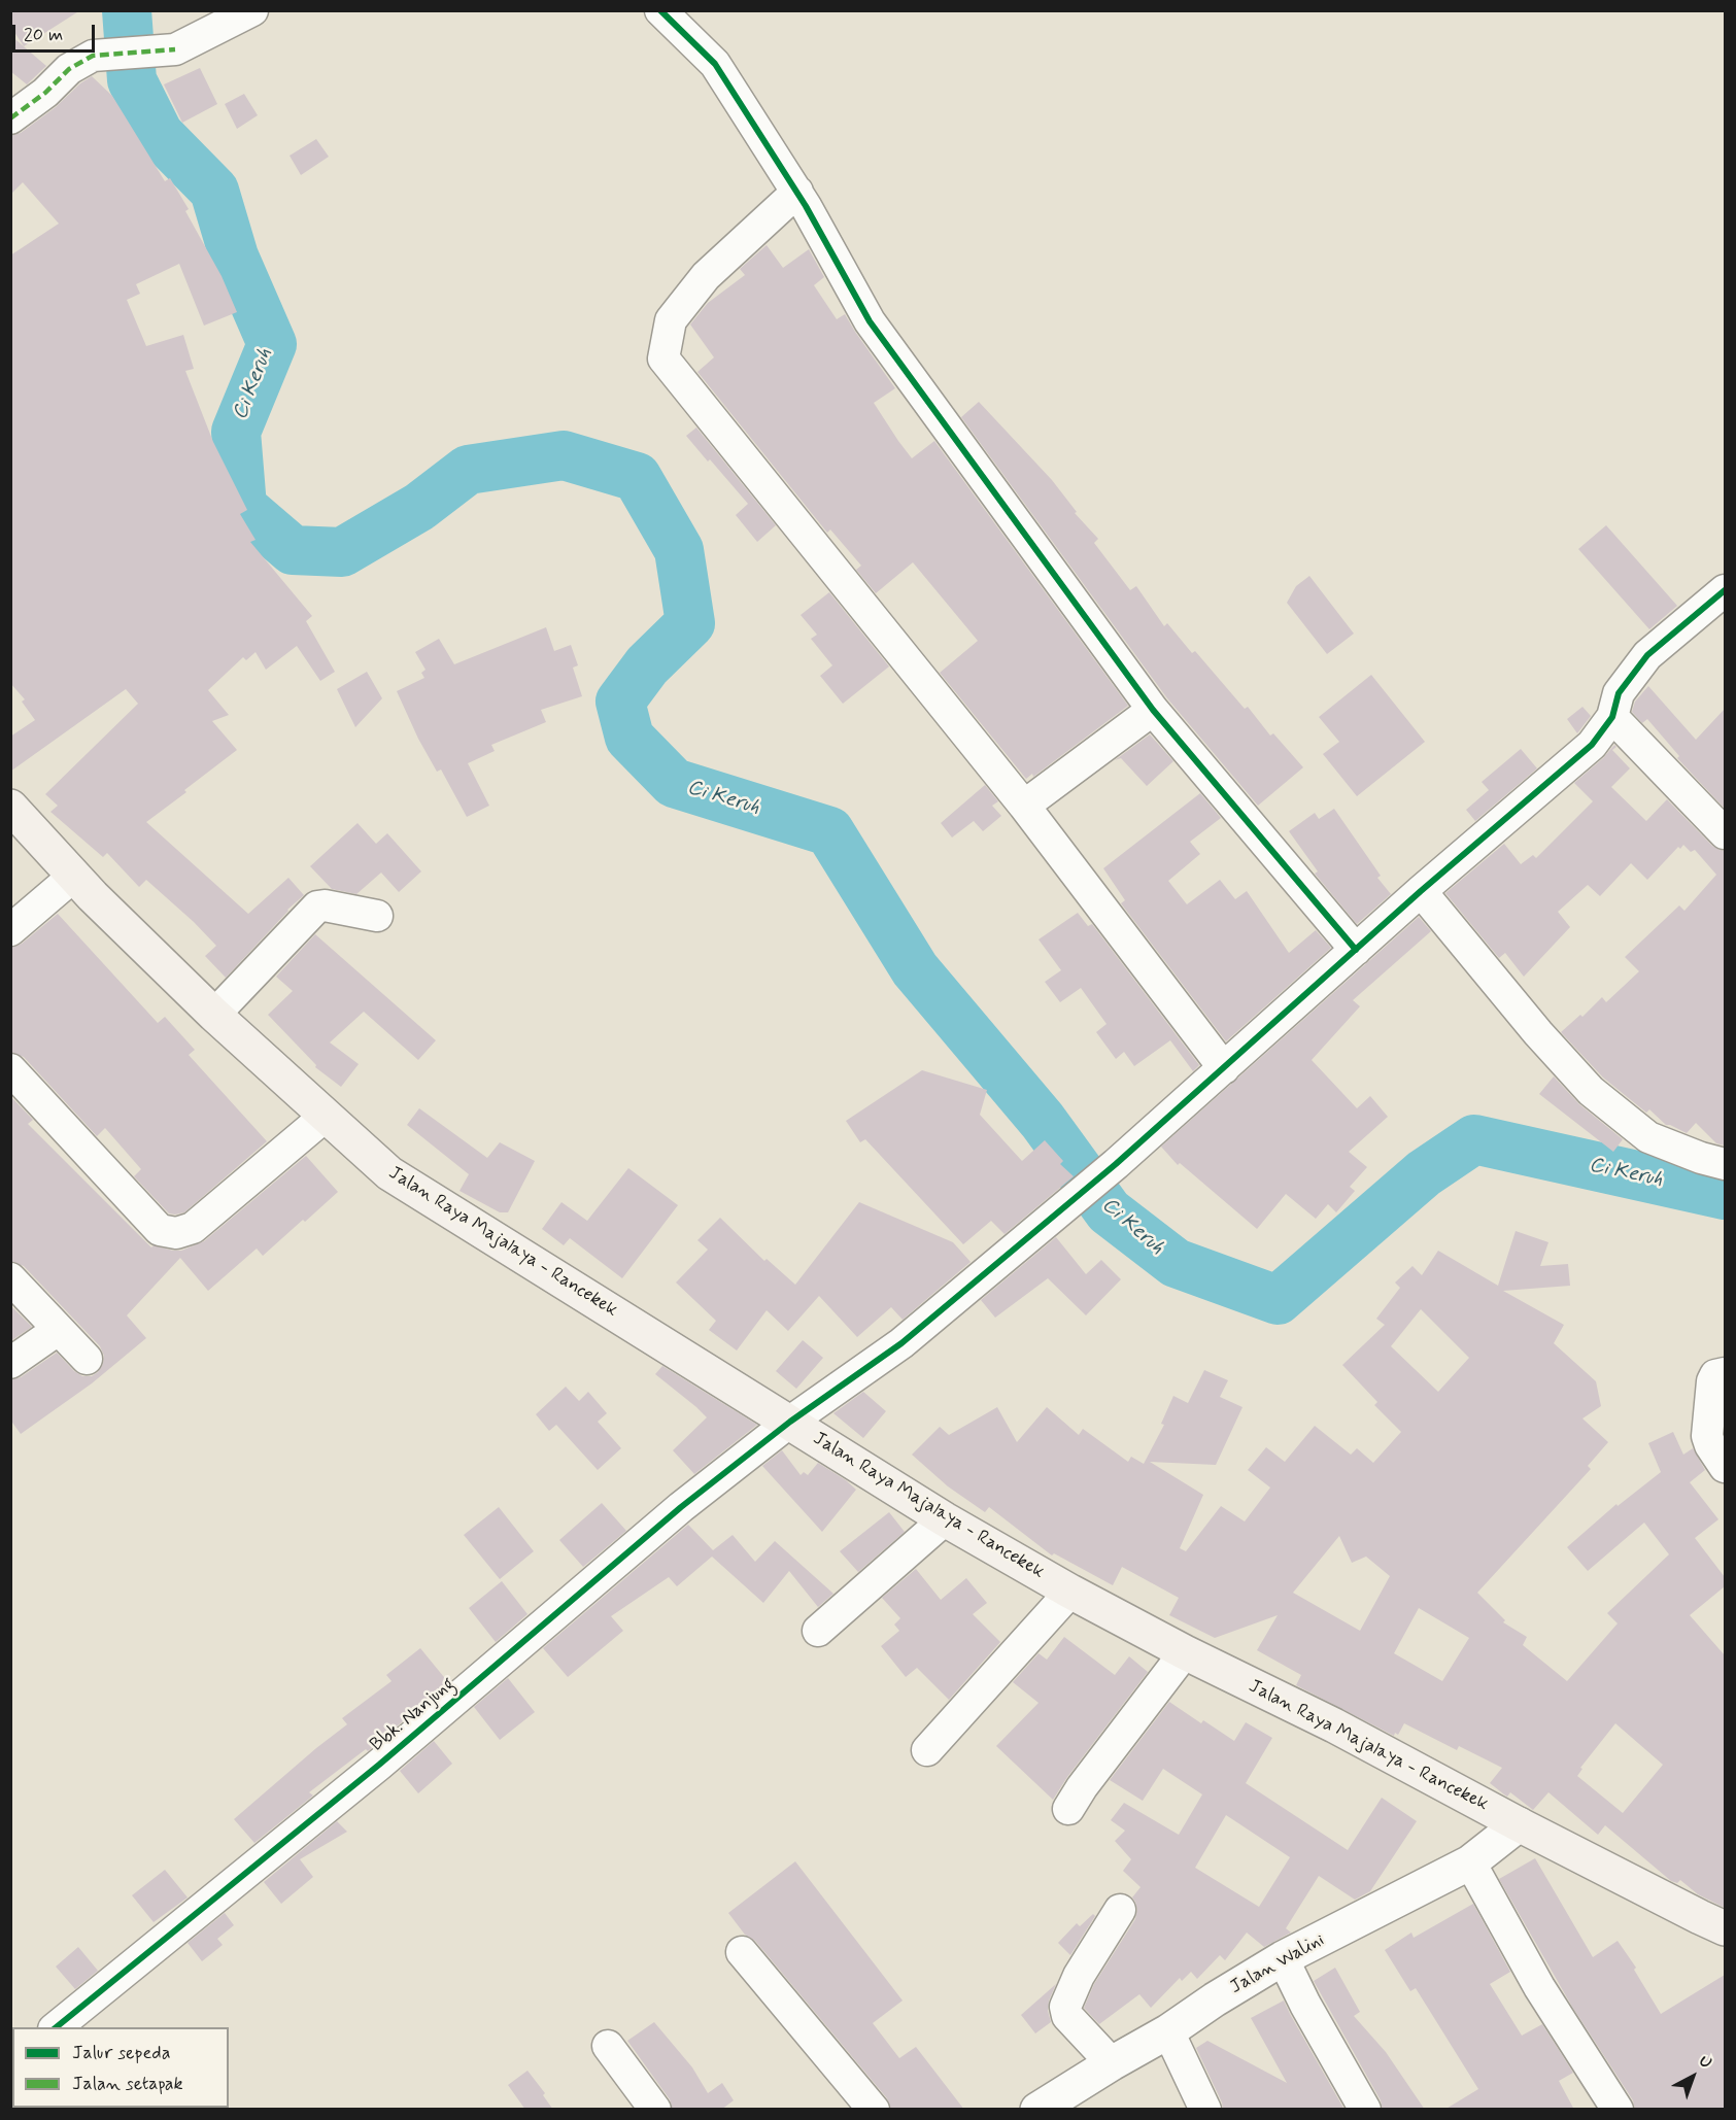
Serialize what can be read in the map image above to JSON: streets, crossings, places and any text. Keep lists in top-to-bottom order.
{
  "streets": {
    "main road": ["Jalan Raya Majalaya - Rancekek"],
    "street": ["Bbk. Nanjung", "Jalan Walini"]
  },
  "crossings": [
    ["Jalan Raya Majalaya - Rancekek", "Bbk. Nanjung"],
    ["Jalan Raya Majalaya - Rancekek", "Jalan Walini"]
  ],
  "water": ["Ci Keruh"],
  "legend": ["Jalur sepeda", "Jalan setapak"],
  "scale_bar": "20 m",
  "north": "top right"
}
